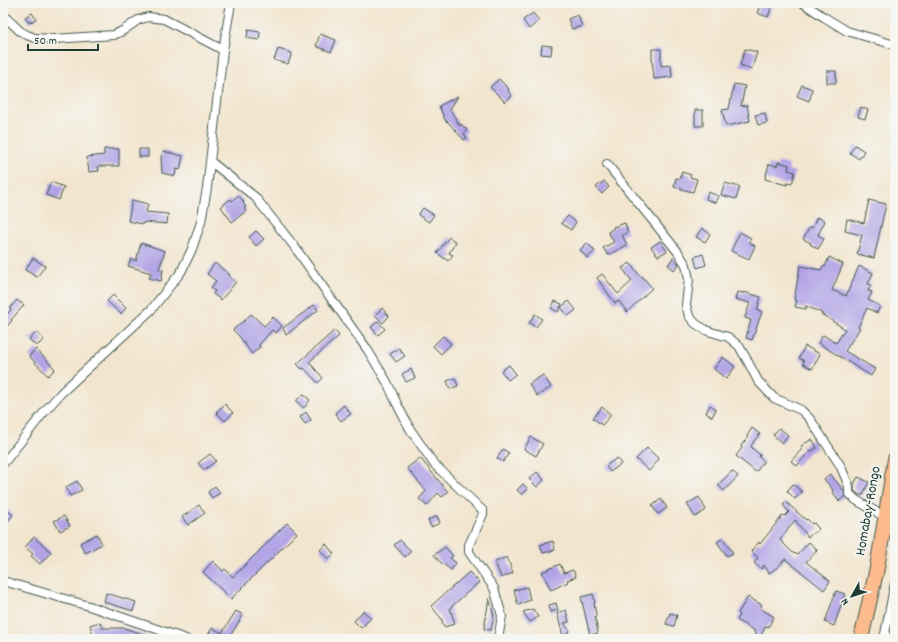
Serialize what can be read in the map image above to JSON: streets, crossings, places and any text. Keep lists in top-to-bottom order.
{
  "streets": {
    "highway": ["Homabay-Rongo"]
  },
  "scale_bar": "50 m",
  "north": "bottom left"
}
